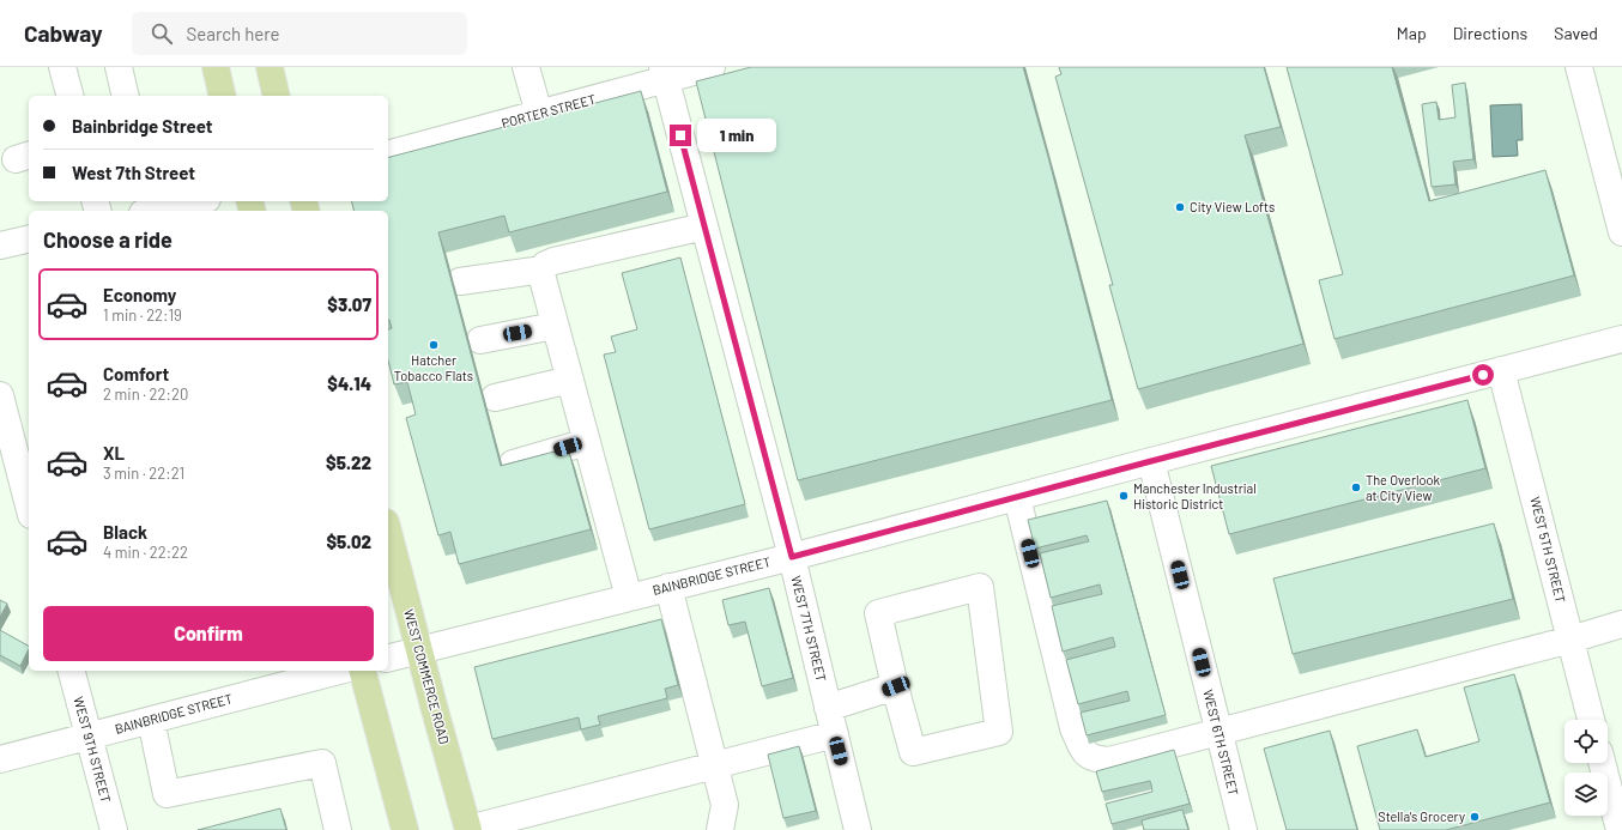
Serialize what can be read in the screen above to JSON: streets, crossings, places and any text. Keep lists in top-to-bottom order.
{
  "streets": {
    "main road": ["WEST COMMERCE ROAD"],
    "street": [
      "PORTER STREET",
      "WEST 5TH STREET",
      "BAINBRIDGE STREET",
      "WEST 7TH STREET",
      "WEST 6TH STREET",
      "WEST 9TH STREET"
    ]
  },
  "crossings": [
    ["PORTER STREET", "WEST 7TH STREET"],
    ["WEST 5TH STREET", "BAINBRIDGE STREET"],
    ["BAINBRIDGE STREET", "WEST 7TH STREET"],
    ["BAINBRIDGE STREET", "WEST COMMERCE ROAD"],
    ["BAINBRIDGE STREET", "WEST 6TH STREET"],
    ["BAINBRIDGE STREET", "WEST 9TH STREET"]
  ],
  "places": [
    "City View Lofts",
    "Hatcher Tobacco Flats",
    "The Overlook at City View",
    "Manchester Industrial Historic District",
    "Stella's Grocery"
  ],
  "page": {
    "header": "Cabway",
    "search": "Search here",
    "nav": ["Map", "Directions", "Saved"],
    "banner": ["Bainbridge Street", "West 7th Street"],
    "bubble": "1 min",
    "heading": "Choose a ride",
    "list": [
      {
        "name": "Economy",
        "note": "1 min · 22:19",
        "value": "$3.07"
      },
      {
        "name": "Comfort",
        "note": "2 min · 22:20",
        "value": "$4.14"
      },
      {
        "name": "XL",
        "note": "3 min · 22:21",
        "value": "$5.22"
      },
      {
        "name": "Black",
        "note": "4 min · 22:22",
        "value": "$5.02"
      }
    ],
    "buttons": "Confirm"
  }
}
